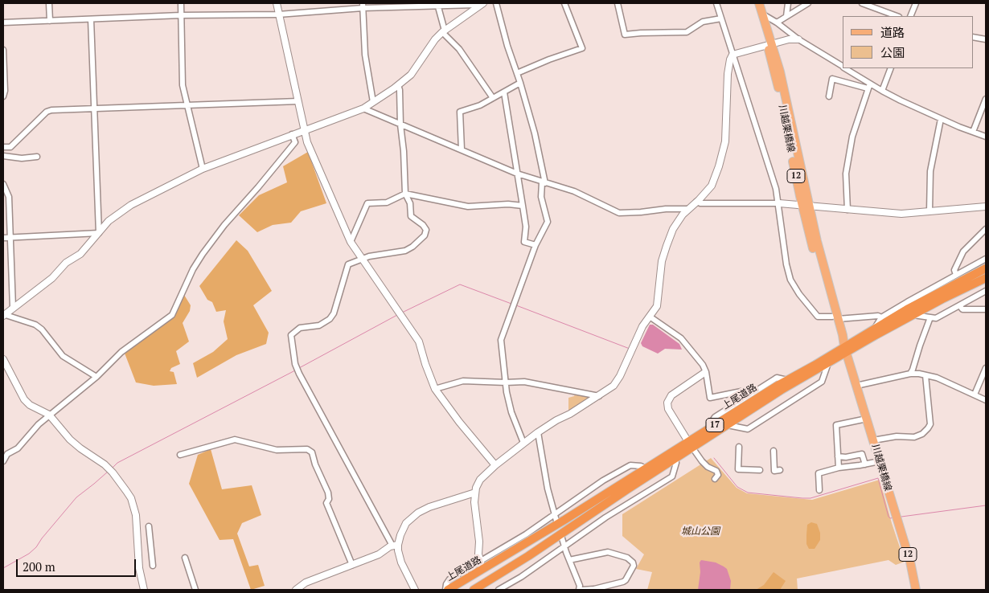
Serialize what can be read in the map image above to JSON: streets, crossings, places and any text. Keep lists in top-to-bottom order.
{
  "streets": {
    "highway": ["上尾道路", "17"],
    "main road": ["川越栗橋線", "12"]
  },
  "crossings": [
    ["川越栗橋線", "上尾道路"]
  ],
  "parks": ["城山公園"],
  "legend": ["道路", "公園"],
  "scale_bar": "200 m"
}
